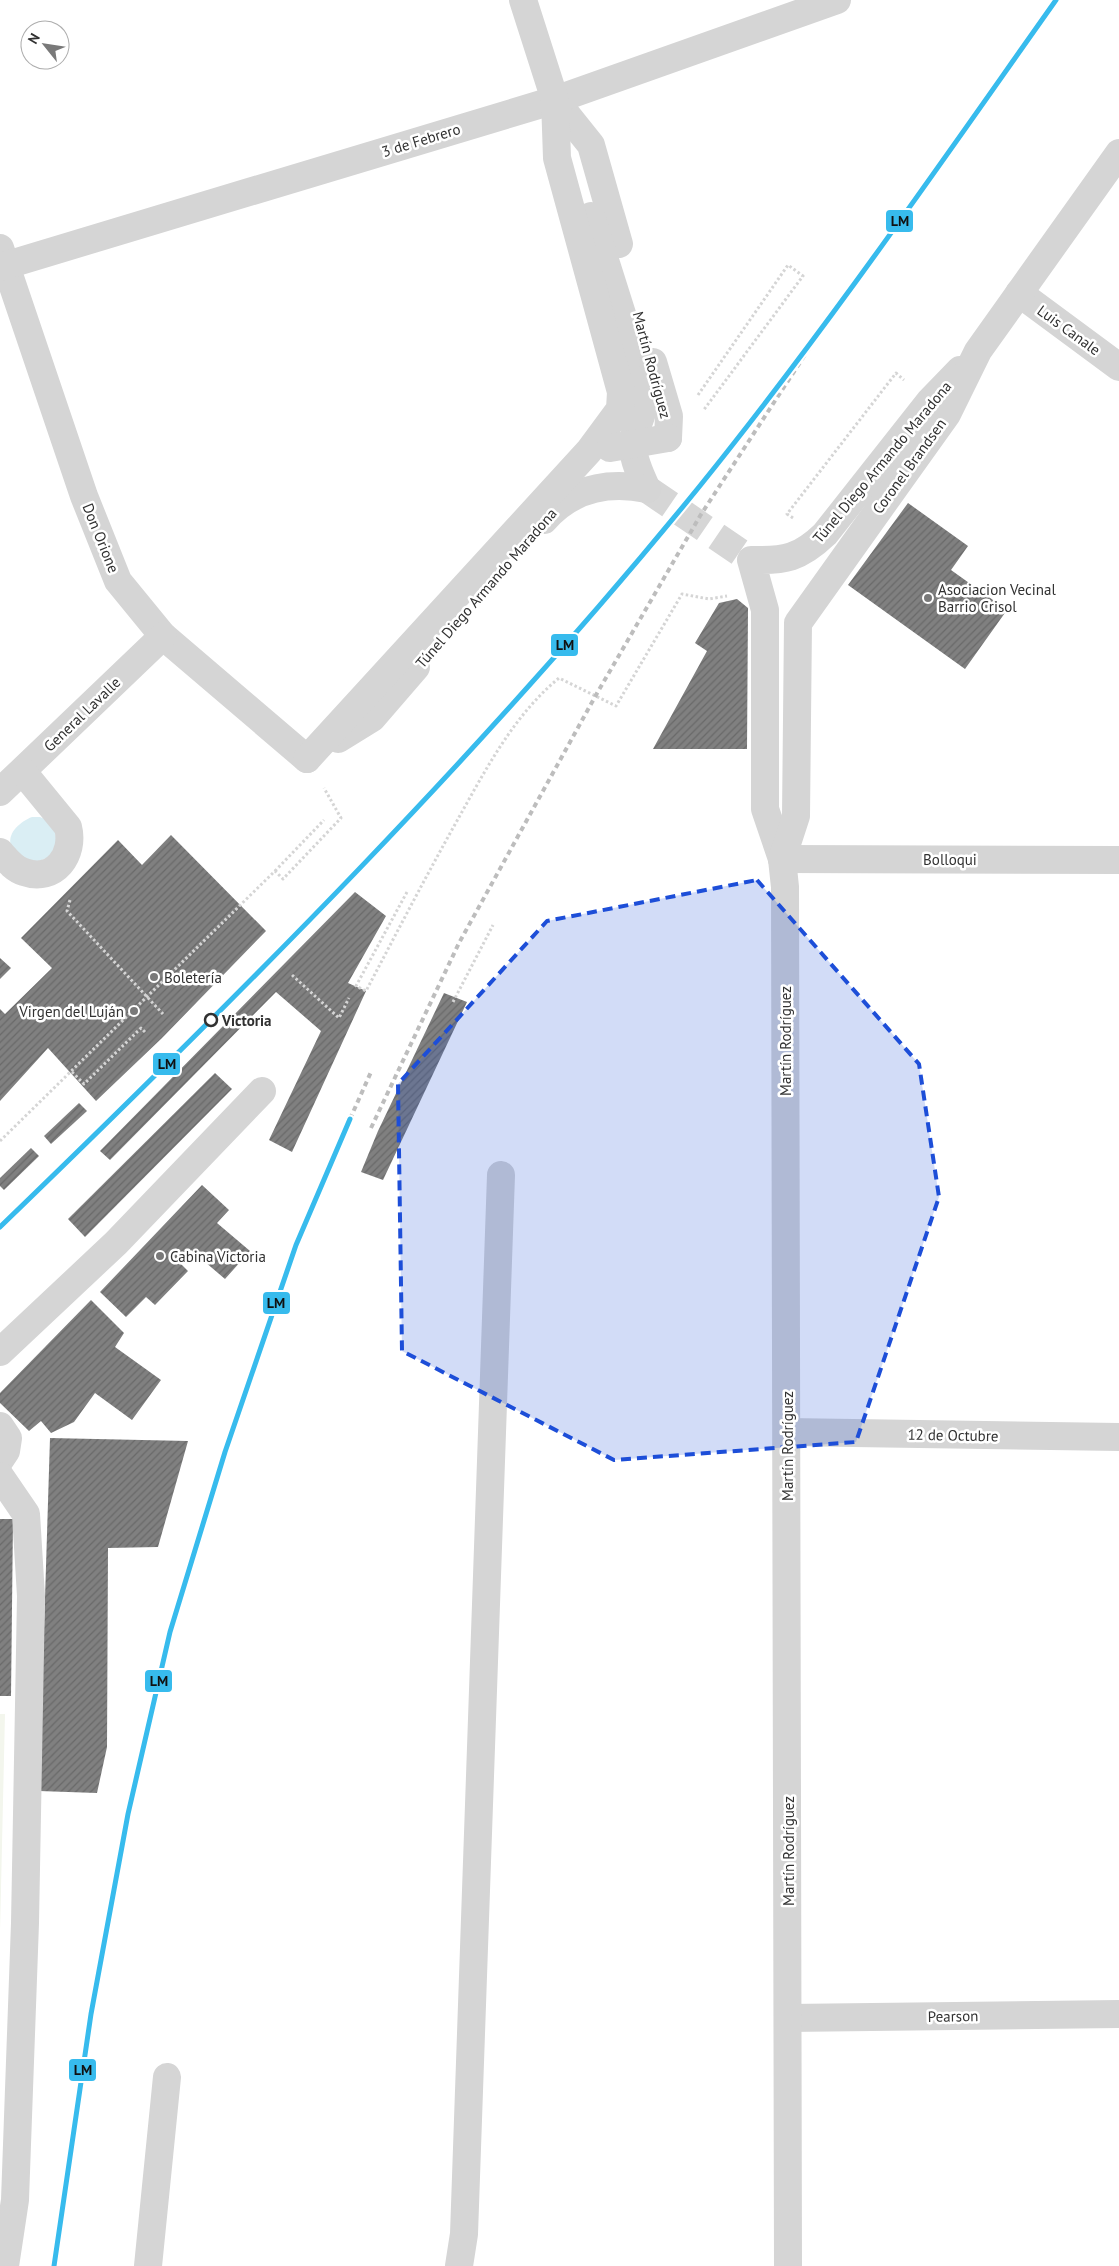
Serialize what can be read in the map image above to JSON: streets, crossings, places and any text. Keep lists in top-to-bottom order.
{
  "streets": {
    "street": [
      "3 de Febrero",
      "Luis Canale",
      "Martín Rodríguez",
      "Túnel Diego Armando Maradona",
      "Coronel Brandsen",
      "Don Orione",
      "General Lavalle",
      "Bolloqui",
      "12 de Octubre",
      "Pearson"
    ]
  },
  "crossings": [
    ["3 de Febrero", "Martín Rodríguez"],
    ["3 de Febrero", "Túnel Diego Armando Maradona"],
    ["3 de Febrero", "Don Orione"],
    ["Luis Canale", "Coronel Brandsen"],
    ["Martín Rodríguez", "Túnel Diego Armando Maradona"],
    ["Martín Rodríguez", "Coronel Brandsen"],
    ["Martín Rodríguez", "Bolloqui"],
    ["Martín Rodríguez", "12 de Octubre"],
    ["Martín Rodríguez", "Pearson"],
    ["Túnel Diego Armando Maradona", "Coronel Brandsen"],
    ["Túnel Diego Armando Maradona", "Don Orione"],
    ["Túnel Diego Armando Maradona", "Bolloqui"],
    ["Don Orione", "General Lavalle"]
  ],
  "places": [
    "Asociacion Vecinal Barrio Crisol",
    "Boletería",
    "Virgen del Luján",
    "Victoria",
    "Cabina Victoria"
  ],
  "lines": ["transit line LM"],
  "north": "top left"
}
